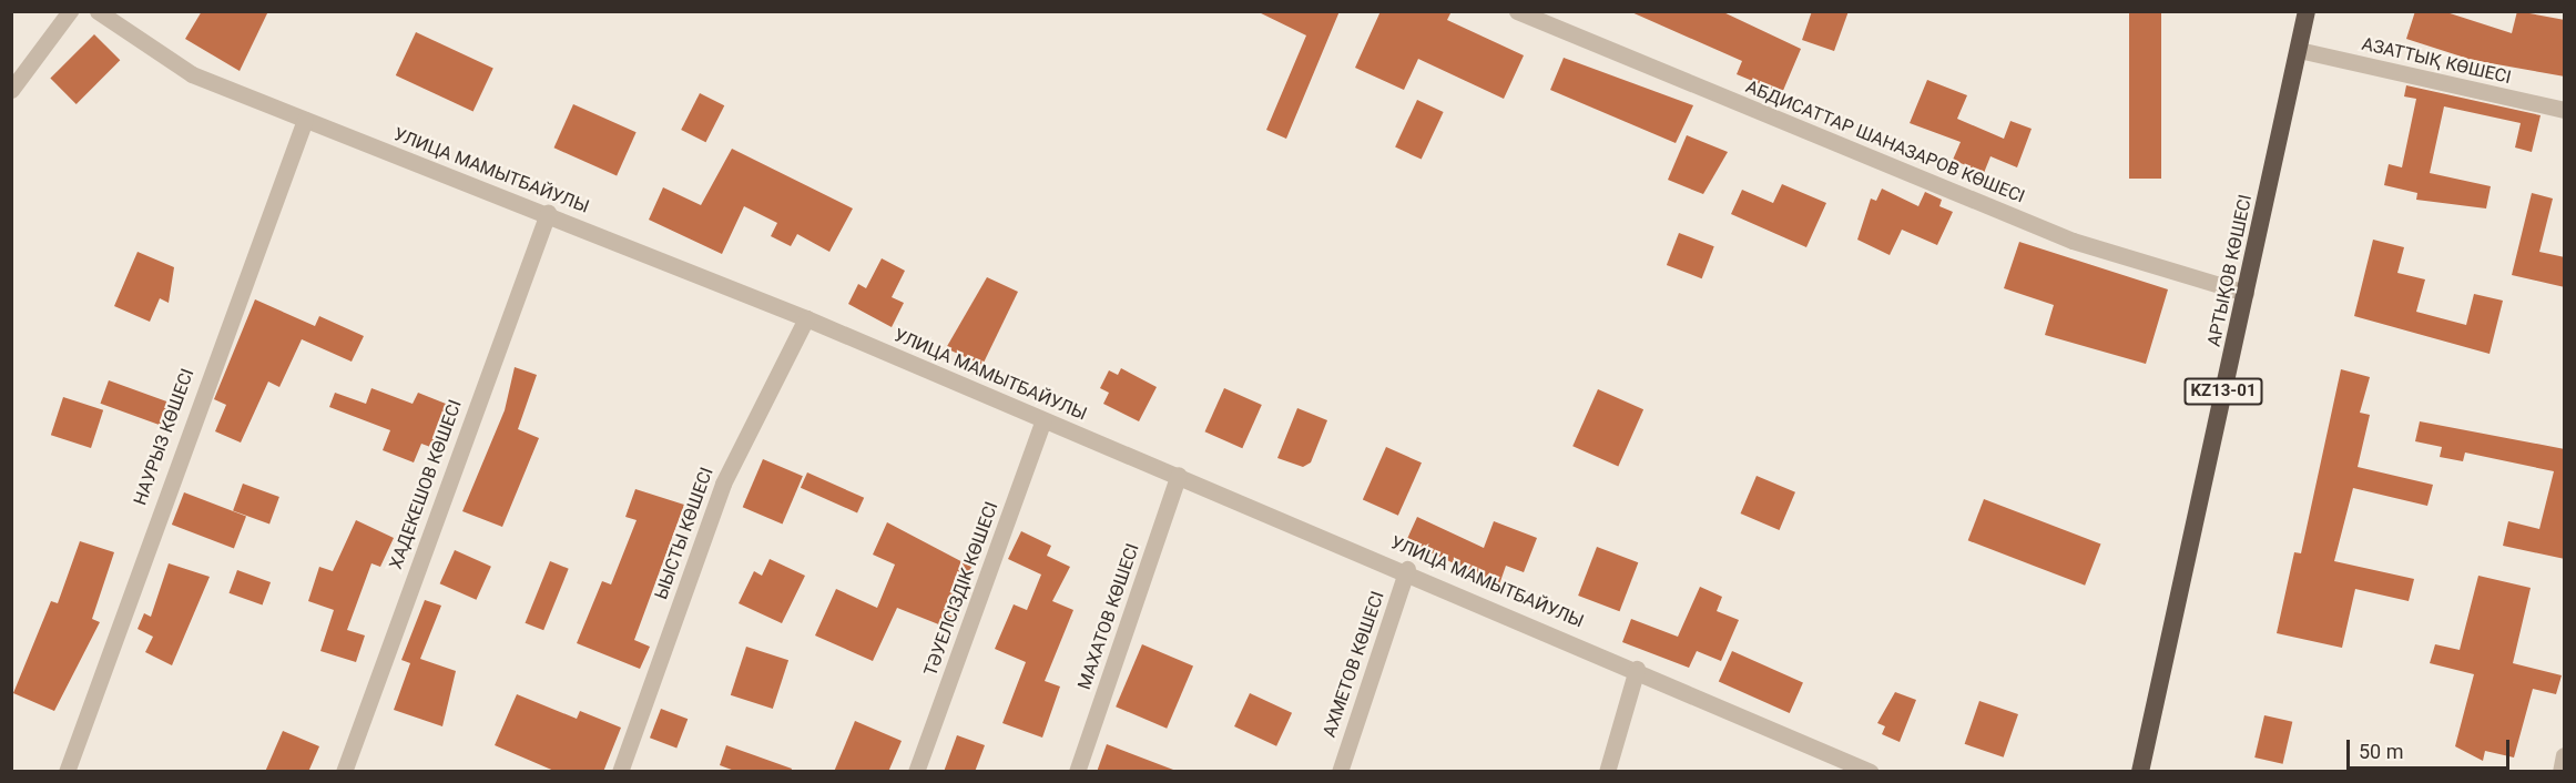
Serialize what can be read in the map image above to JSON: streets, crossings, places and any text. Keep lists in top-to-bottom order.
{
  "streets": {
    "highway": ["АРТЫҚОВ КӨШЕСІ", "KZ13-01"],
    "street": [
      "АЗАТТЫҚ КӨШЕСІ",
      "АБДИСАТТАР ШАНАЗАРОВ КӨШЕСІ",
      "УЛИЦА МАМЫТБАЙУЛЫ",
      "НАУРЫЗ КӨШЕСІ",
      "ХАДЕКЕШОВ КӨШЕСІ",
      "ЫЫСТЫ КӨШЕСІ",
      "ТӘУЕЛСІЗДІК КӨШЕСІ",
      "МАХАТОВ КӨШЕСІ",
      "АХМЕТОВ КӨШЕСІ"
    ]
  },
  "crossings": [
    ["АЗАТТЫҚ КӨШЕСІ", "АРТЫҚОВ КӨШЕСІ"],
    ["АБДИСАТТАР ШАНАЗАРОВ КӨШЕСІ", "АРТЫҚОВ КӨШЕСІ"],
    ["УЛИЦА МАМЫТБАЙУЛЫ", "НАУРЫЗ КӨШЕСІ"],
    ["УЛИЦА МАМЫТБАЙУЛЫ", "ХАДЕКЕШОВ КӨШЕСІ"],
    ["УЛИЦА МАМЫТБАЙУЛЫ", "ЫЫСТЫ КӨШЕСІ"],
    ["УЛИЦА МАМЫТБАЙУЛЫ", "ТӘУЕЛСІЗДІК КӨШЕСІ"],
    ["УЛИЦА МАМЫТБАЙУЛЫ", "МАХАТОВ КӨШЕСІ"],
    ["УЛИЦА МАМЫТБАЙУЛЫ", "АХМЕТОВ КӨШЕСІ"]
  ],
  "scale_bar": "50 m"
}
